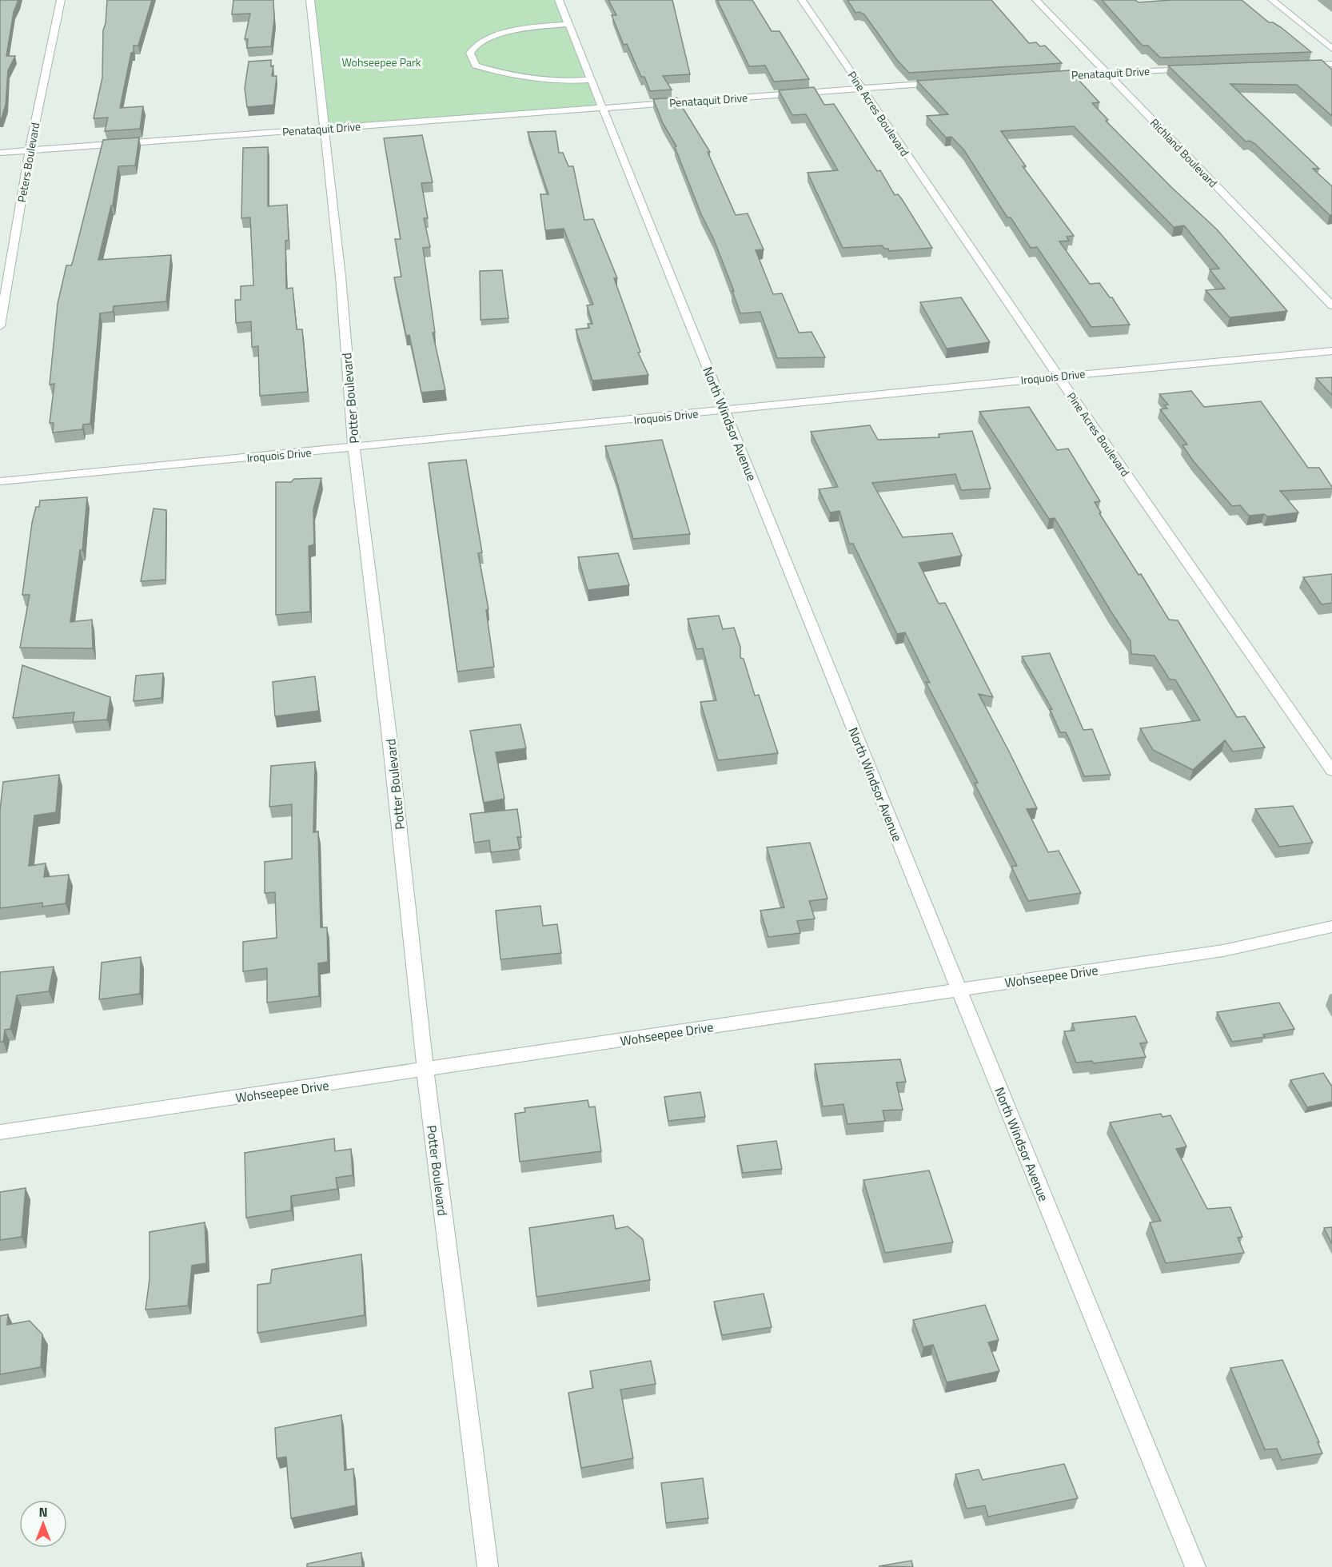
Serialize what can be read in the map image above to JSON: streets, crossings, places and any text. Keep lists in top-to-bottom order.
{
  "streets": {
    "street": [
      "Penataquit Drive",
      "Pine Acres Boulevard",
      "Richland Boulevard",
      "Peters Boulevard",
      "Iroquois Drive",
      "Potter Boulevard",
      "North Windsor Avenue",
      "Wohseepee Drive"
    ]
  },
  "crossings": [
    ["Penataquit Drive", "Pine Acres Boulevard"],
    ["Penataquit Drive", "Richland Boulevard"],
    ["Penataquit Drive", "Peters Boulevard"],
    ["Penataquit Drive", "Potter Boulevard"],
    ["Penataquit Drive", "North Windsor Avenue"],
    ["Pine Acres Boulevard", "Iroquois Drive"],
    ["Iroquois Drive", "Potter Boulevard"],
    ["Iroquois Drive", "North Windsor Avenue"],
    ["Potter Boulevard", "Wohseepee Drive"],
    ["North Windsor Avenue", "Wohseepee Drive"]
  ],
  "parks": ["Wohseepee Park"],
  "north": "top"
}
